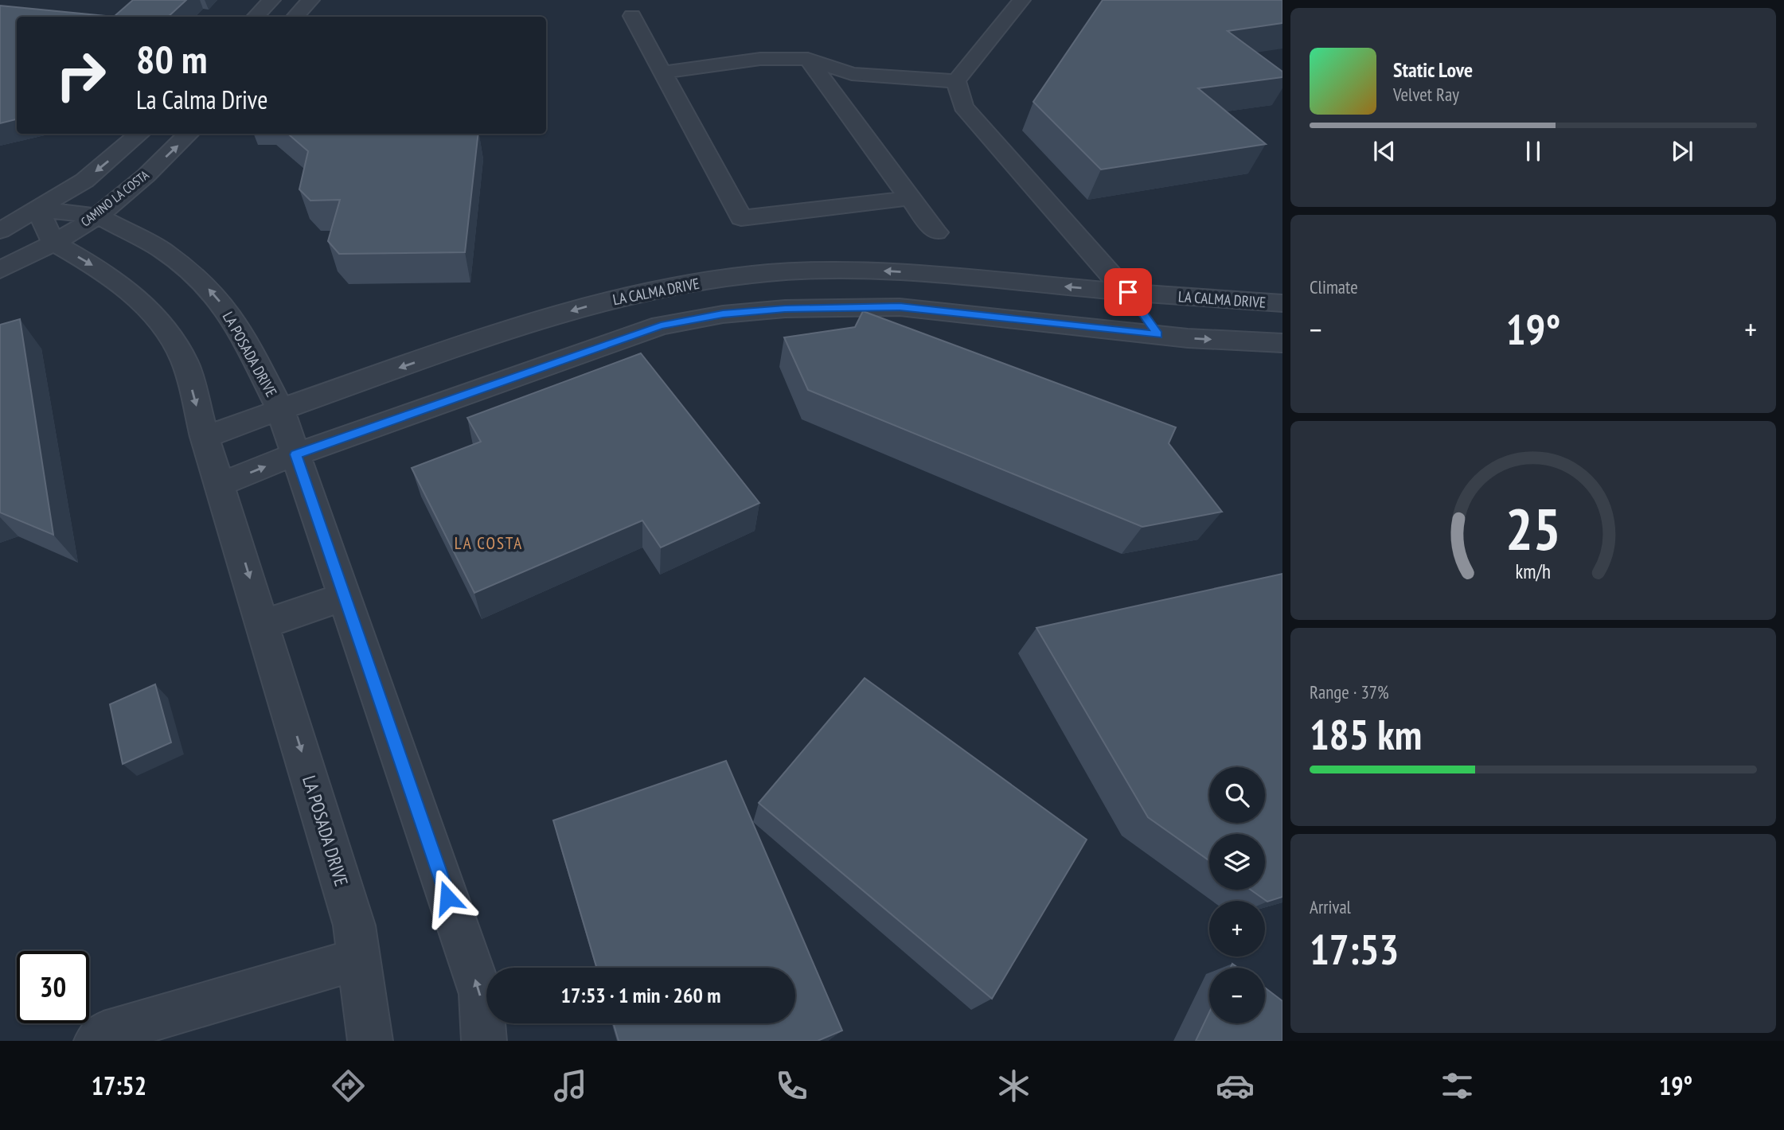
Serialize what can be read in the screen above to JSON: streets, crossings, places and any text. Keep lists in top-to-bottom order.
{
  "streets": {
    "street": ["CAMINO LA COSTA", "LA CALMA DRIVE", "LA POSADA DRIVE"]
  },
  "crossings": [
    ["CAMINO LA COSTA", "LA POSADA DRIVE"],
    ["LA CALMA DRIVE", "LA POSADA DRIVE"]
  ],
  "districts": ["LA COSTA"],
  "page": {
    "turn": ["80 m", "La Calma Drive"],
    "song": ["Static Love", "Velvet Ray"],
    "tile": [
      "Climate",
      ["Range · 37%", "185 km"],
      ["Arrival", "17:53"]
    ],
    "heat": ["−", "19°", "+"],
    "map_buttons": ["+", "−"],
    "limit": "30",
    "trip": "17:53 · 1 min · 260 m",
    "tabs": ["17:52", "19°"],
    "gauge": ["25", "km/h"]
  }
}
